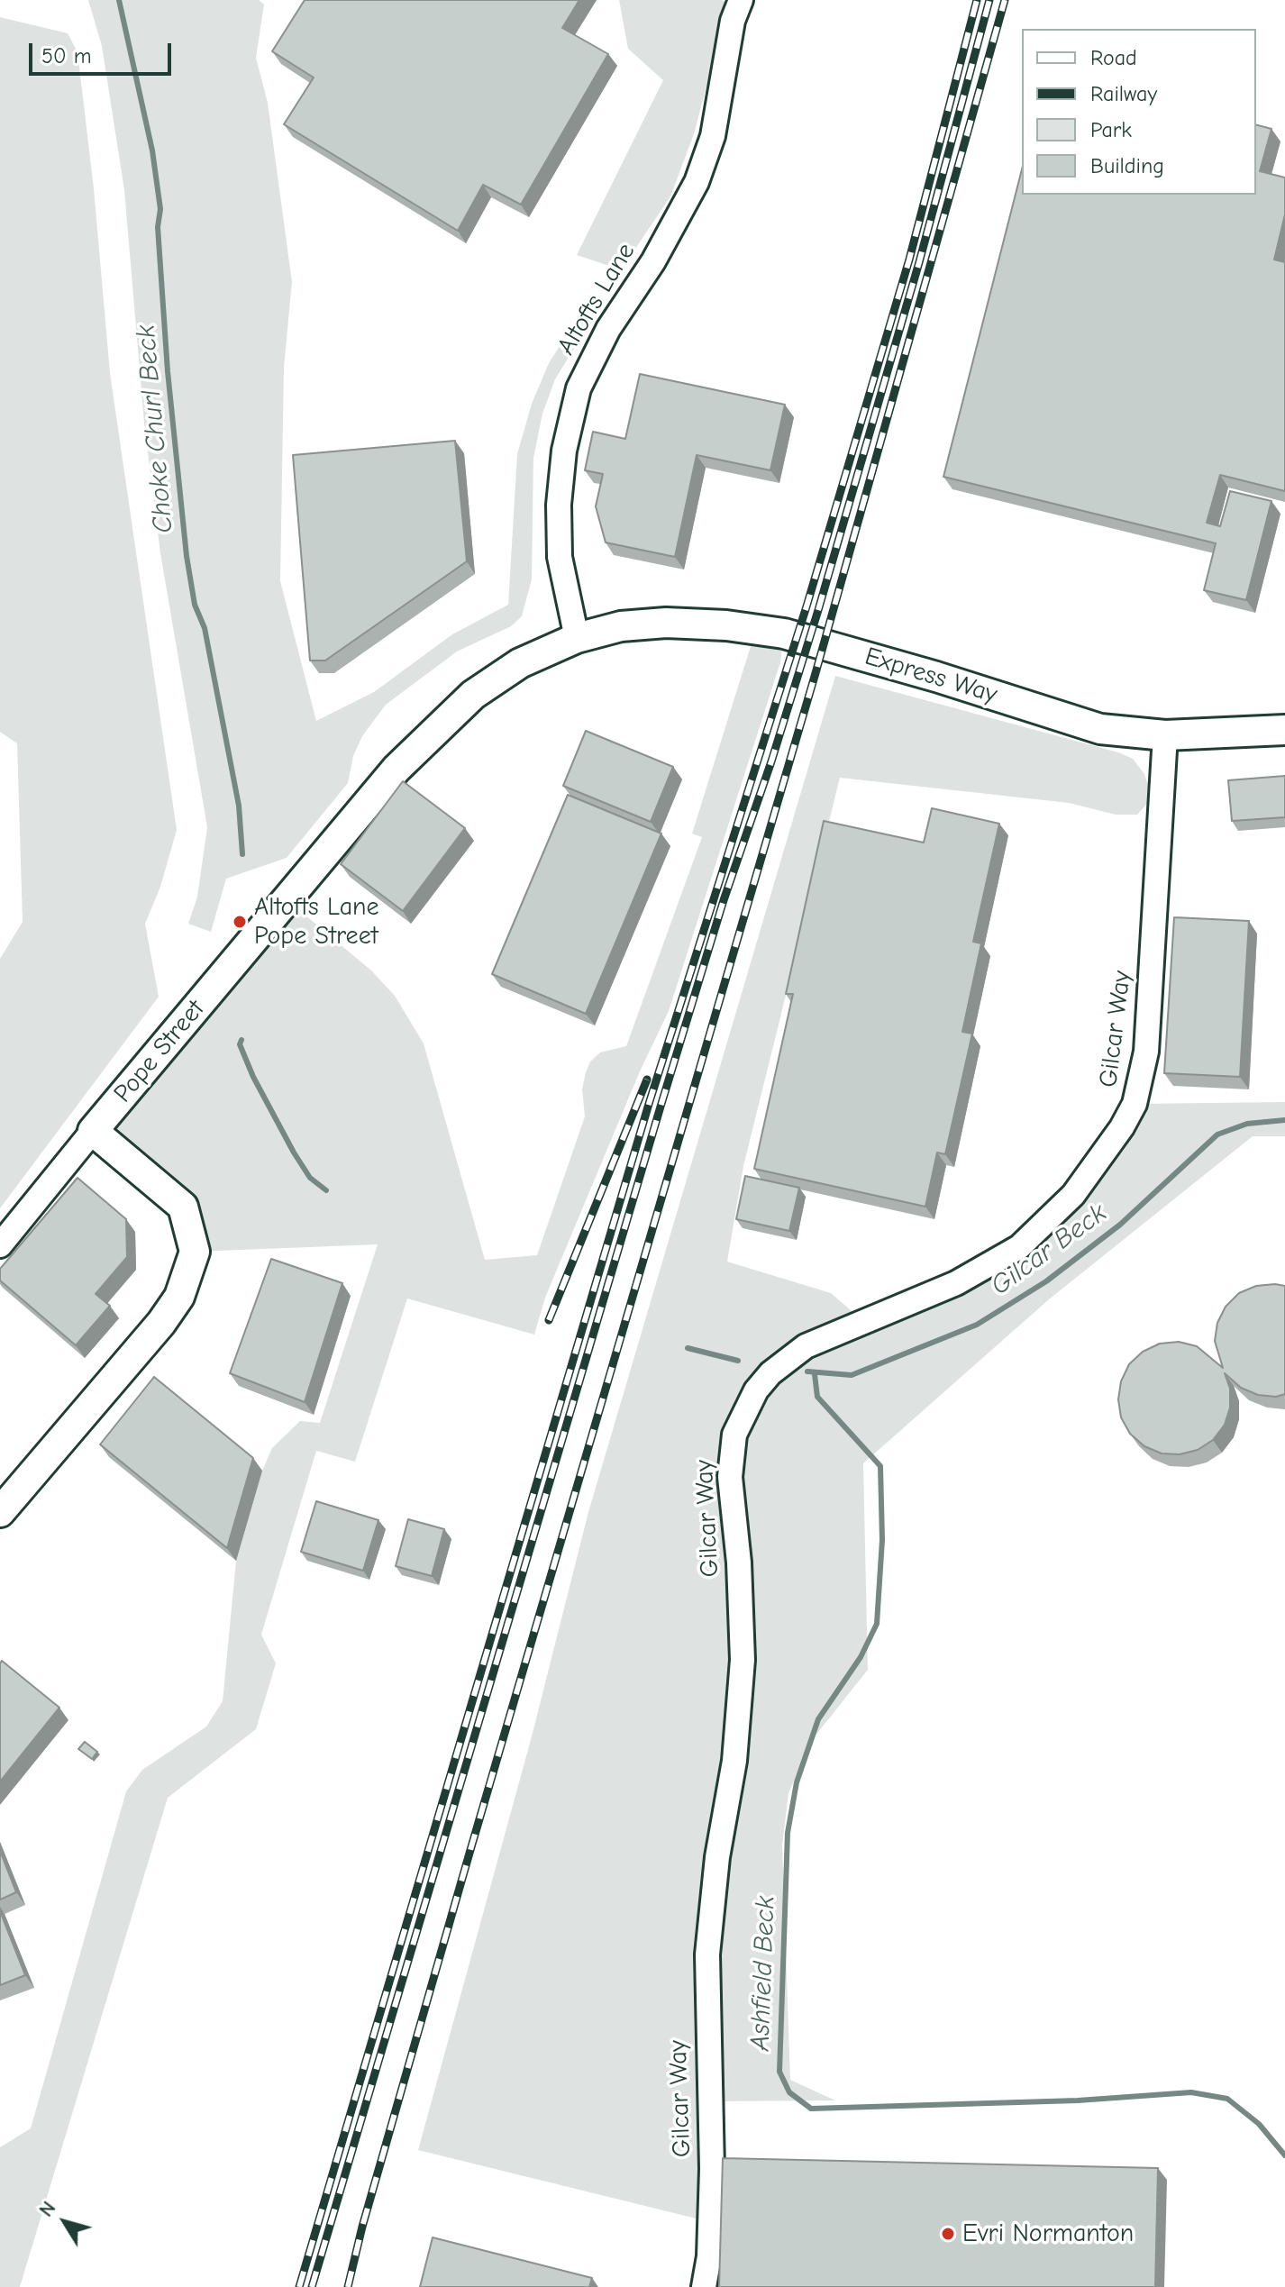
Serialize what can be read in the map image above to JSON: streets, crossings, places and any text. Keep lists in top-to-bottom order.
{
  "streets": {
    "street": [
      "Altofts Lane",
      "Express Way",
      "Gilcar Way",
      "Pope Street"
    ]
  },
  "crossings": [
    ["Altofts Lane", "Express Way"],
    ["Altofts Lane", "Pope Street"],
    ["Express Way", "Gilcar Way"],
    ["Express Way", "Pope Street"]
  ],
  "water": ["Choke Churl Beck", "Gilcar Beck", "Ashfield Beck"],
  "places": ["Altofts Lane Pope Street", "Evri Normanton"],
  "legend": [
    "Road",
    "Railway",
    "Park",
    "Building"
  ],
  "scale_bar": "50 m",
  "north": "top left"
}
